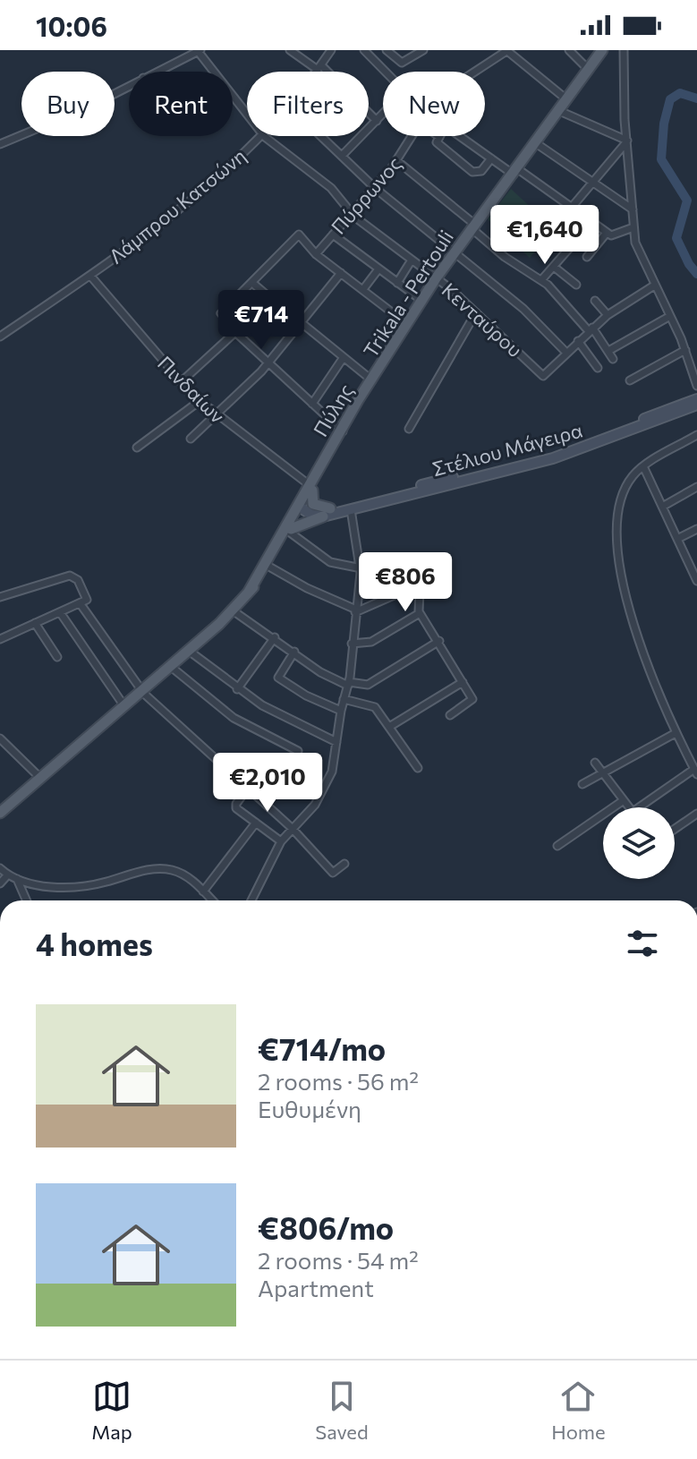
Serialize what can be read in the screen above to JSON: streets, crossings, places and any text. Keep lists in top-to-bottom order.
{
  "streets": {
    "main road": ["Trikala - Pertouli", "Πύλης", "Στέλιου Μάγειρα"],
    "street": [
      "Πύρρωνος",
      "Λάμπρου Κατσώνη",
      "Κενταύρου",
      "Πινδαίων"
    ]
  },
  "crossings": [
    ["Πύρρωνος", "Κενταύρου"],
    ["Λάμπρου Κατσώνη", "Πινδαίων"],
    ["Trikala - Pertouli", "Κενταύρου"],
    ["Trikala - Pertouli", "Πύλης"],
    ["Πινδαίων", "Πύλης"]
  ],
  "page": {
    "status": "10:06",
    "chip": [
      "Buy",
      "Rent",
      "Filters",
      "New"
    ],
    "price": [
      "€1,640",
      "€714",
      "€806",
      "€2,010"
    ],
    "heading": "4 homes",
    "list": [
      {
        "name": "€714/mo",
        "note": "2 rooms · 56 m² · Ευθυμένη"
      },
      {
        "name": "€806/mo",
        "note": "2 rooms · 54 m² · Apartment"
      }
    ],
    "tabs": ["Map", "Saved", "Home"]
  }
}
